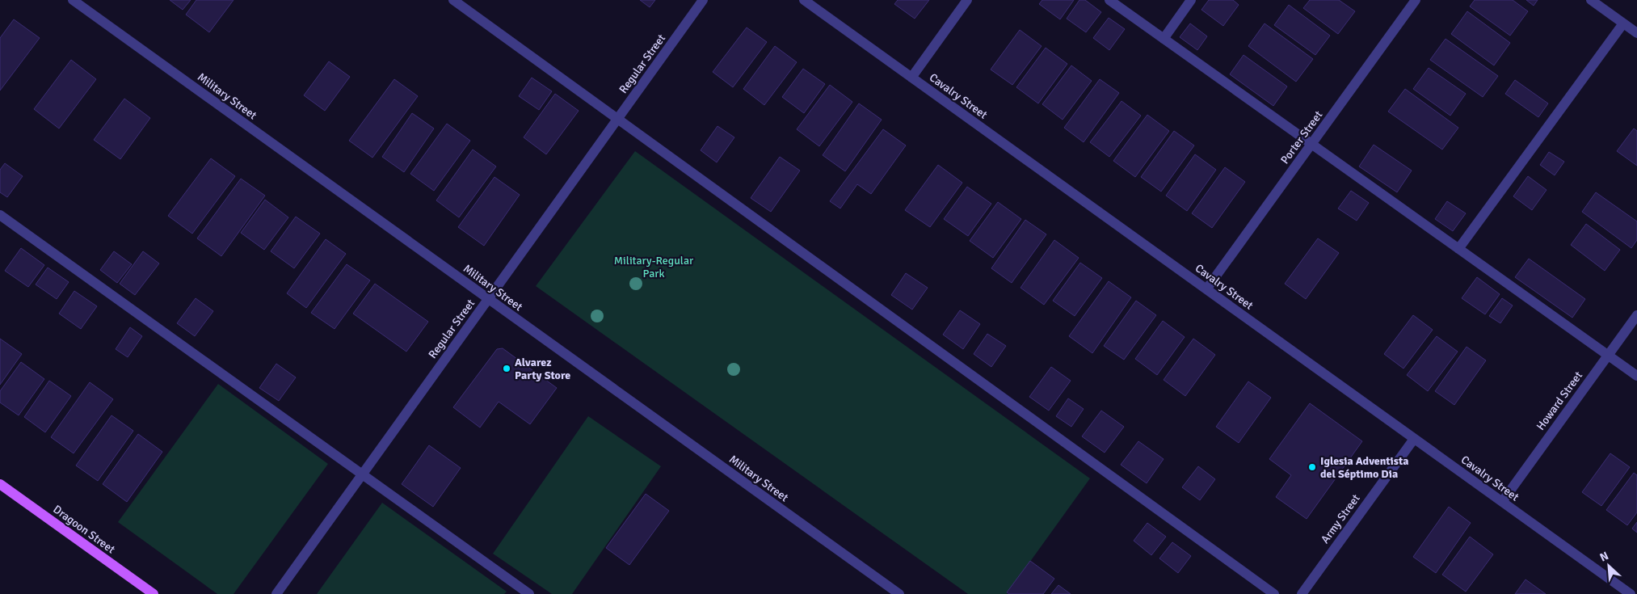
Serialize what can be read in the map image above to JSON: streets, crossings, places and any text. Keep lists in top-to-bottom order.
{
  "streets": {
    "main road": ["Dragoon Street"],
    "street": [
      "Regular Street",
      "Military Street",
      "Cavalry Street",
      "Porter Street",
      "Howard Street",
      "Army Street"
    ]
  },
  "crossings": [
    ["Regular Street", "Military Street"],
    ["Cavalry Street", "Porter Street"],
    ["Cavalry Street", "Howard Street"],
    ["Cavalry Street", "Army Street"]
  ],
  "parks": ["Military-Regular Park"],
  "places": ["Alvarez Party Store", "Iglesia Adventista del Séptimo Dia"],
  "north": "top left"
}
